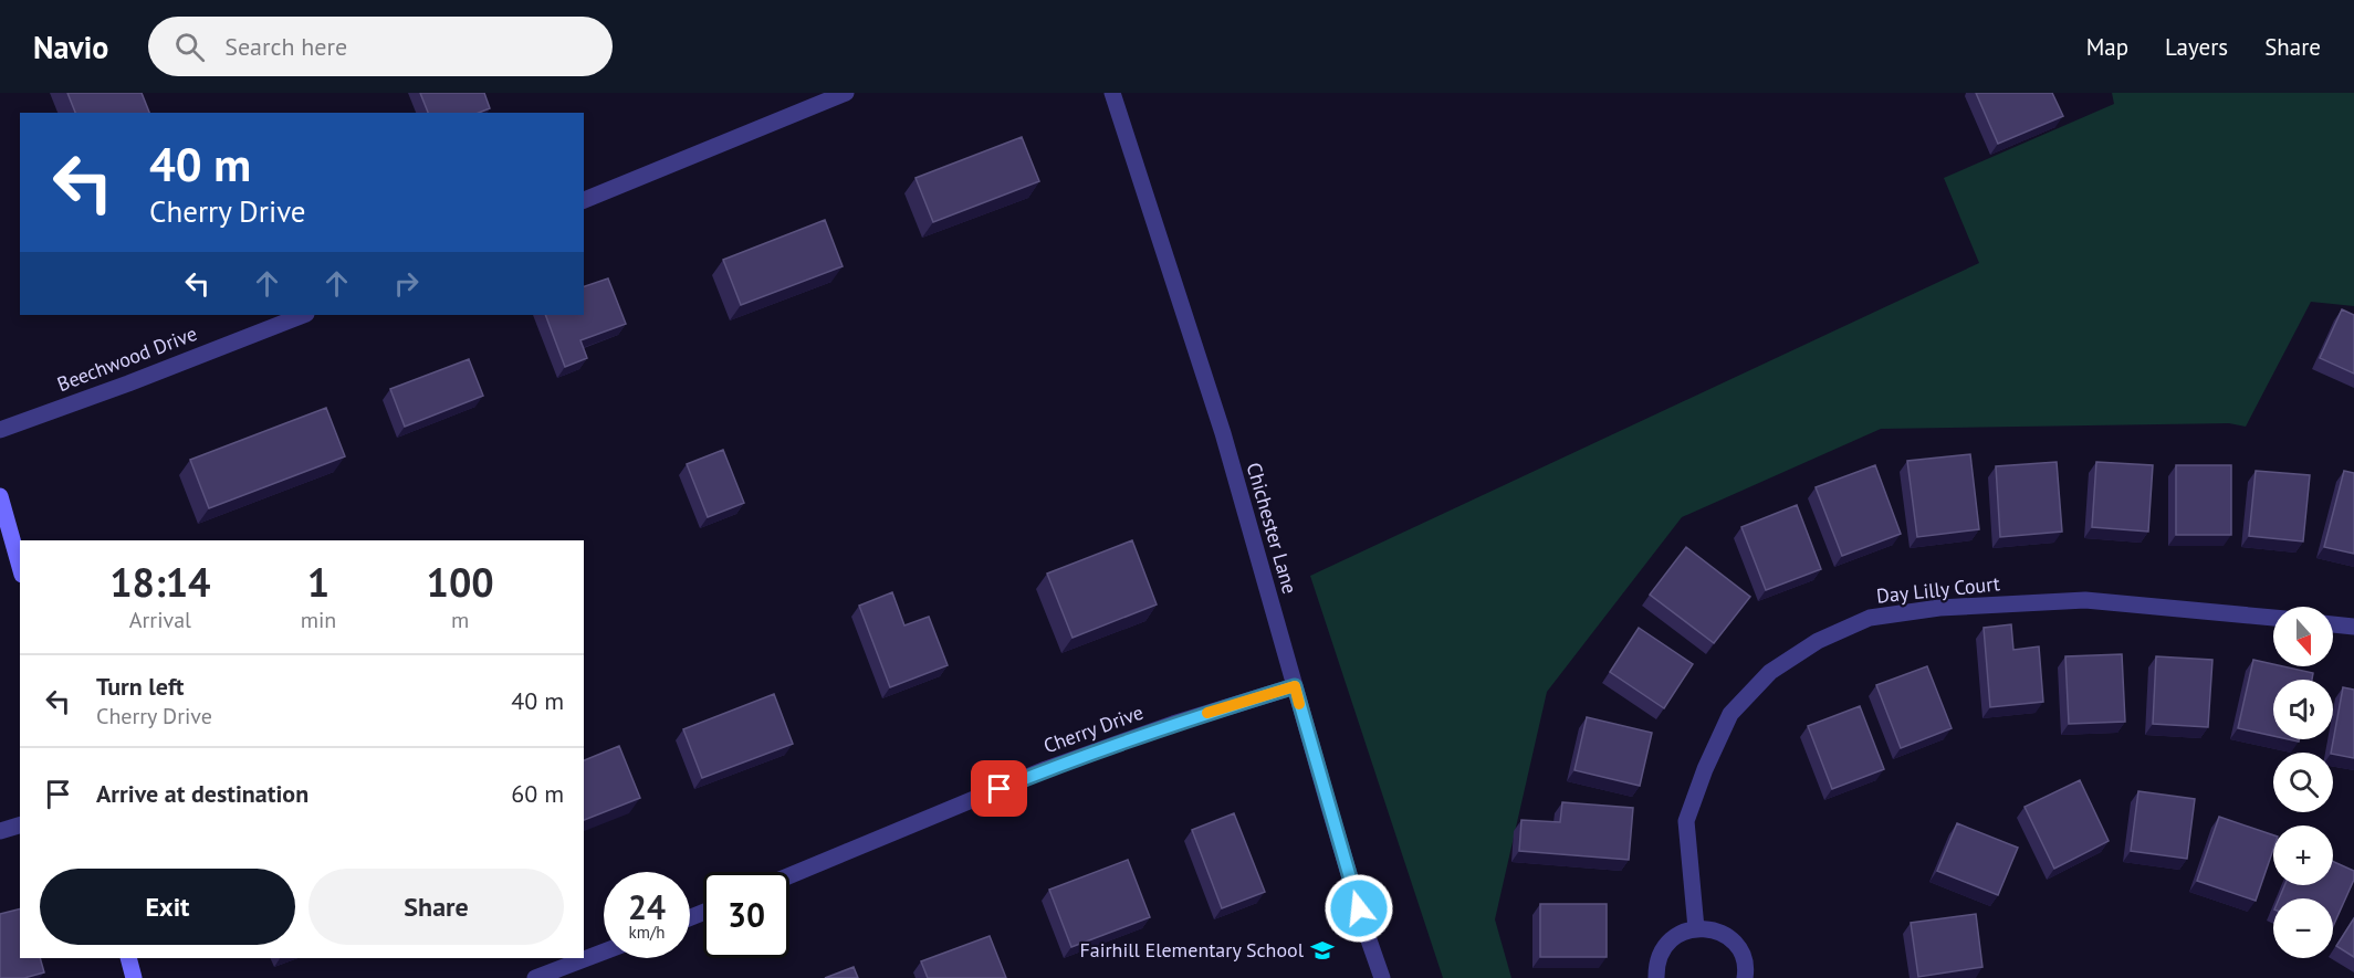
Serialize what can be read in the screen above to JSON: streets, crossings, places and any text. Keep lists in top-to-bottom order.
{
  "streets": {
    "street": [
      "Beechwood Drive",
      "Chichester Lane",
      "Day Lilly Court",
      "Cherry Drive"
    ]
  },
  "crossings": [
    ["Chichester Lane", "Cherry Drive"]
  ],
  "places": {
    "school or university": ["Fairhill Elementary School"]
  },
  "north": "bottom",
  "page": {
    "header": "Navio",
    "search": "Search here",
    "nav": ["Map", "Layers", "Share"],
    "turn": ["40 m", "Cherry Drive"],
    "eta": [
      "18:14",
      "Arrival",
      "1",
      "min",
      "100",
      "m"
    ],
    "map_buttons": ["+", "−"],
    "list": [
      {
        "name": "Turn left",
        "note": "Cherry Drive",
        "value": "40 m"
      },
      {
        "name": "Arrive at destination",
        "value": "60 m"
      }
    ],
    "buttons": ["Exit", "Share"],
    "speed": "24 km/h",
    "limit": "30"
  }
}
